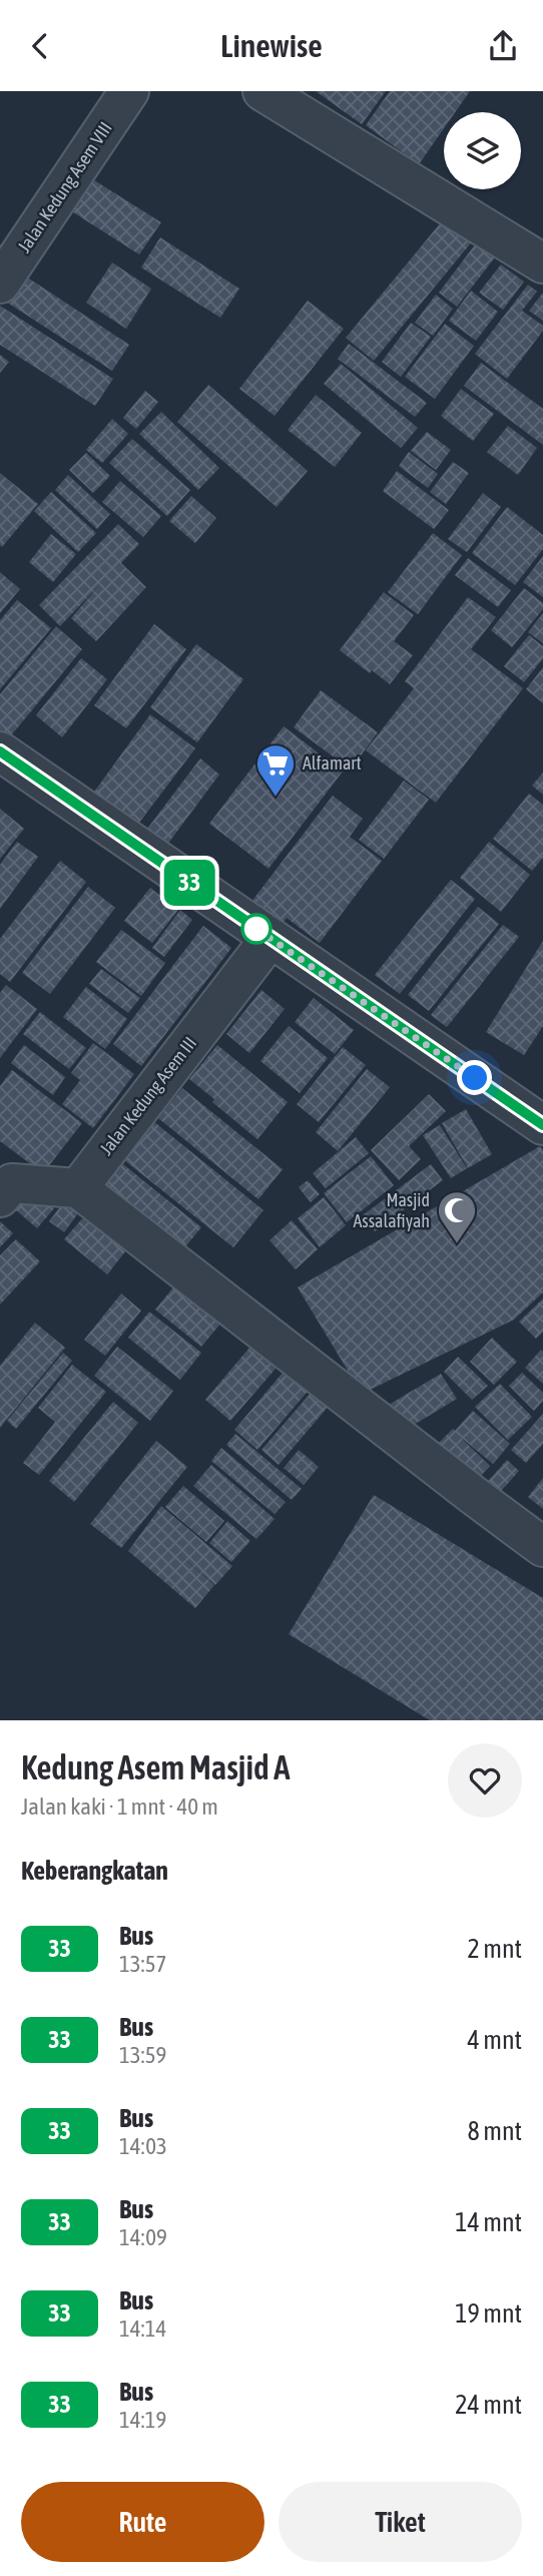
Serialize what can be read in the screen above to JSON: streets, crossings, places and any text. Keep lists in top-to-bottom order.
{
  "streets": {
    "street": ["Jalan Kedung Asem VIII", "Jalan Kedung Asem III"]
  },
  "places": {
    "supermarket": ["Alfamart"],
    "mosque": ["Masjid Assalafiyah"]
  },
  "lines": ["bus line 33"],
  "page": {
    "header": "Linewise",
    "on_map": "33",
    "heading": [
      ["Kedung Asem Masjid A", "Jalan kaki · 1 mnt · 40 m"],
      "Keberangkatan"
    ],
    "list": [
      {
        "mark": "33",
        "name": "Bus",
        "note": "13:57",
        "value": "2 mnt"
      },
      {
        "mark": "33",
        "name": "Bus",
        "note": "13:59",
        "value": "4 mnt"
      },
      {
        "mark": "33",
        "name": "Bus",
        "note": "14:03",
        "value": "8 mnt"
      },
      {
        "mark": "33",
        "name": "Bus",
        "note": "14:09",
        "value": "14 mnt"
      },
      {
        "mark": "33",
        "name": "Bus",
        "note": "14:14",
        "value": "19 mnt"
      },
      {
        "mark": "33",
        "name": "Bus",
        "note": "14:19",
        "value": "24 mnt"
      }
    ],
    "buttons": ["Rute", "Tiket"]
  }
}
